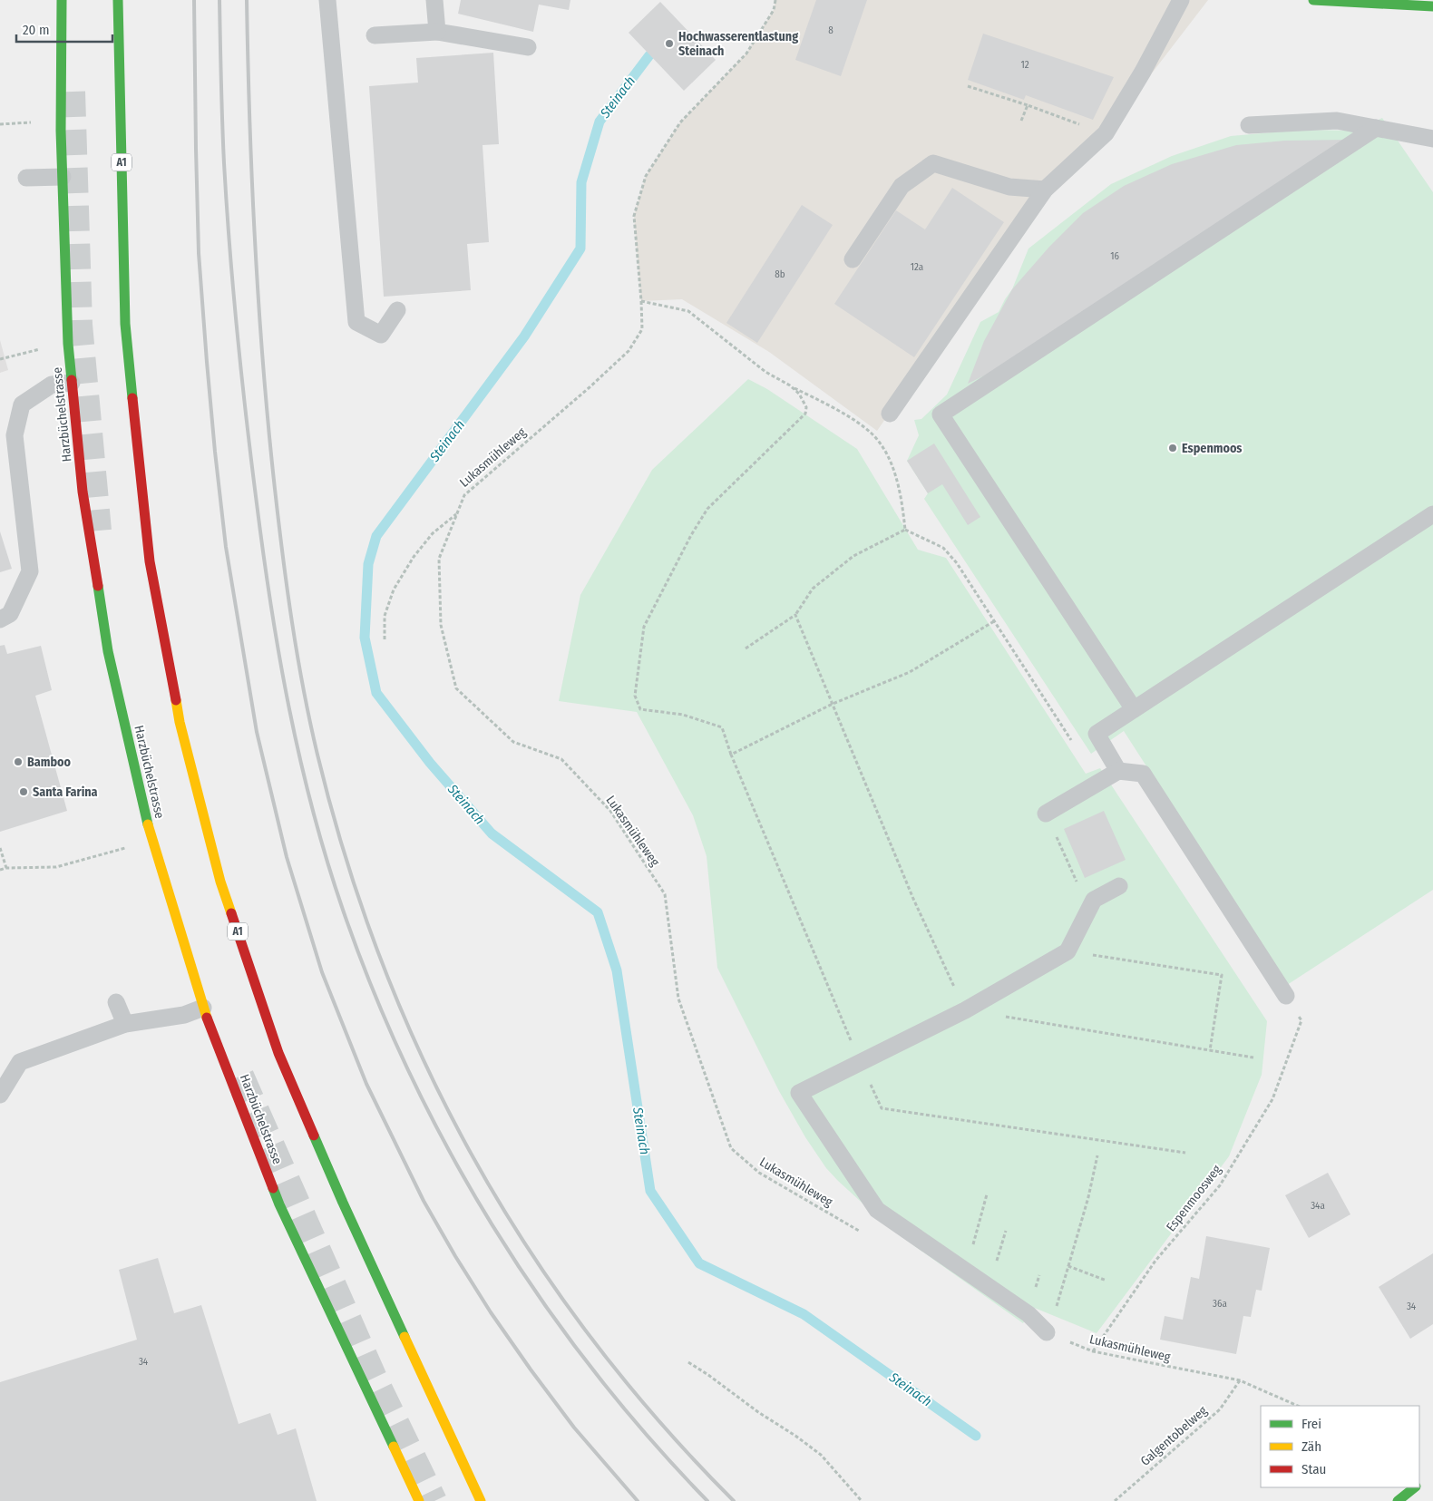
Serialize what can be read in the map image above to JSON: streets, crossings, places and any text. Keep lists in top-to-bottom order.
{
  "streets": {
    "main road": ["A1", "Harzbüchelstrasse"],
    "path": ["Lukasmühleweg", "Espenmoosweg", "Galgentobelweg"]
  },
  "crossings": [
    ["Lukasmühleweg", "Espenmoosweg"],
    ["Lukasmühleweg", "Galgentobelweg"]
  ],
  "water": ["Steinach"],
  "places": [
    "Hochwasserentlastung Steinach",
    "Espenmoos",
    "Bamboo",
    "Santa Farina"
  ],
  "house_numbers": [
    "8",
    "12",
    "16",
    "12a",
    "8b",
    "34a",
    "36a",
    "34",
    "34"
  ],
  "legend": ["Frei", "Zäh", "Stau"],
  "scale_bar": "20 m"
}
